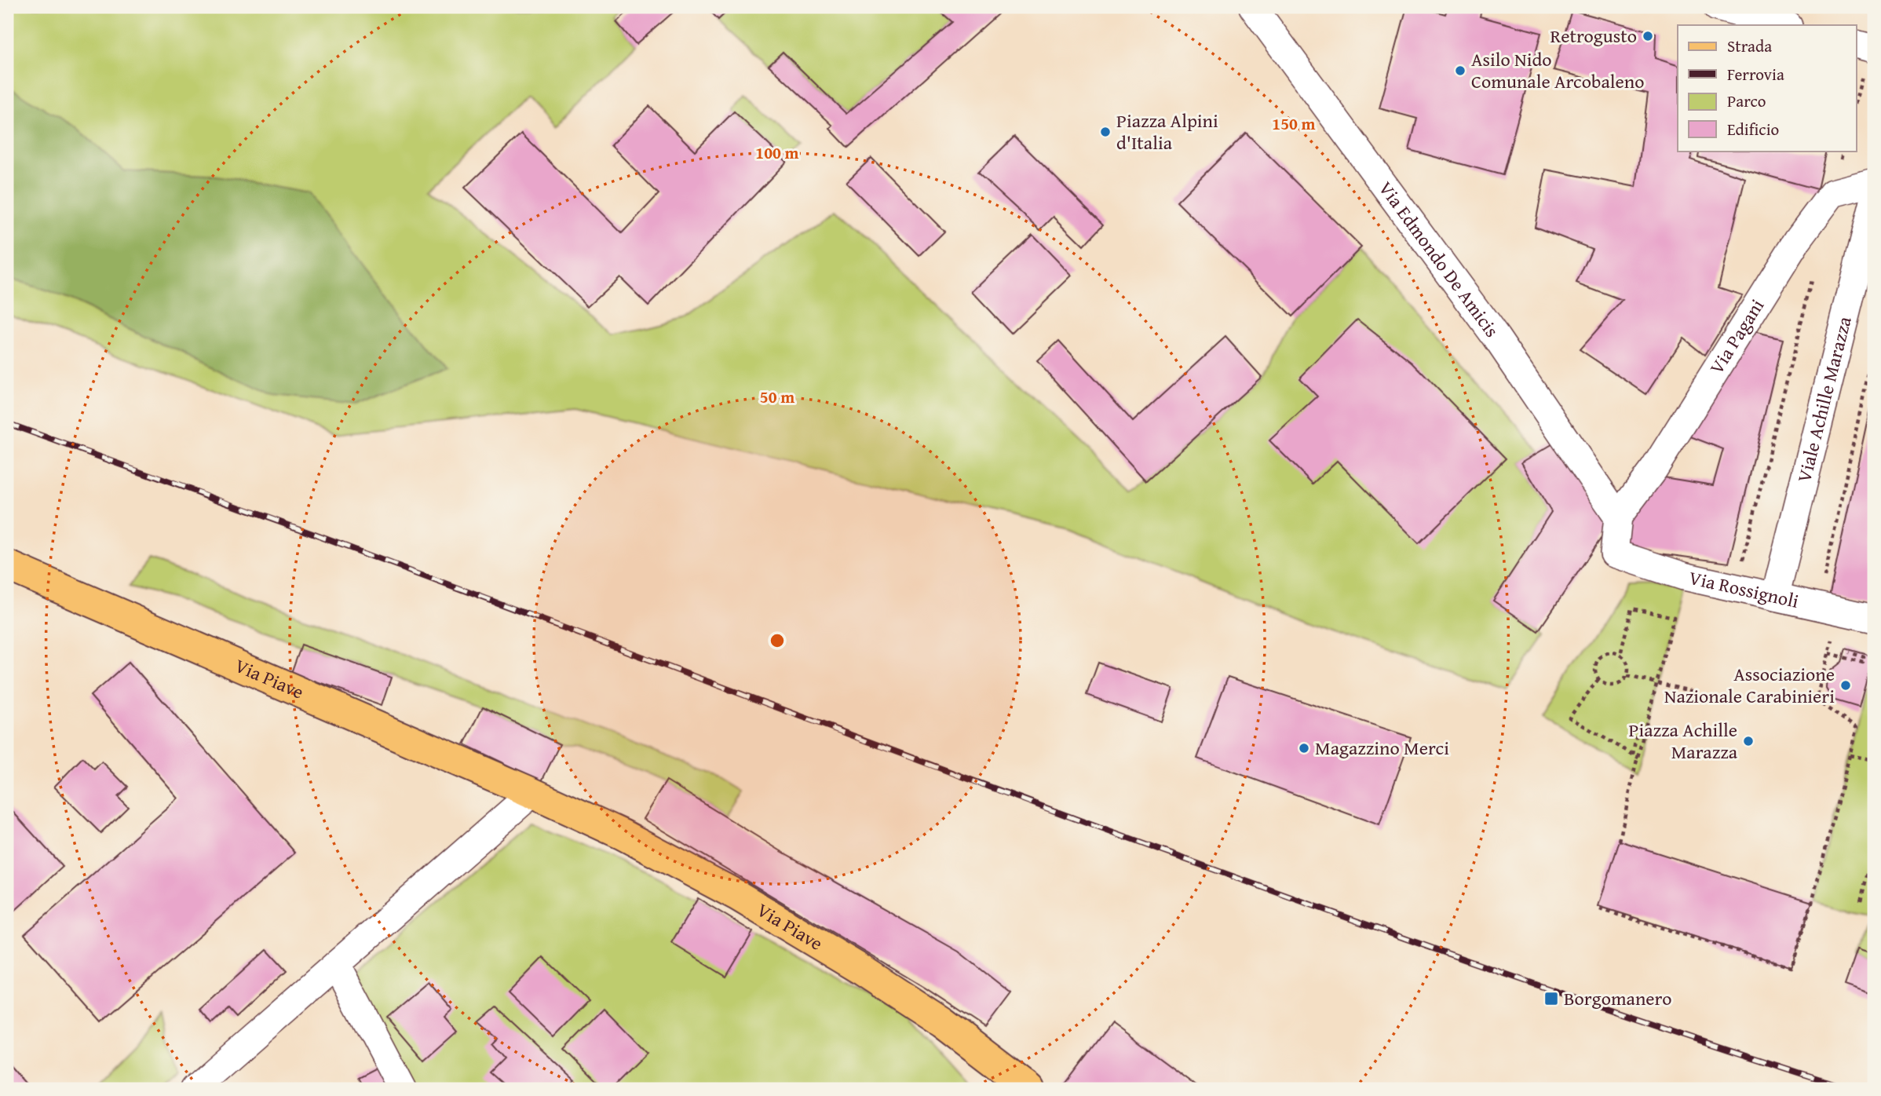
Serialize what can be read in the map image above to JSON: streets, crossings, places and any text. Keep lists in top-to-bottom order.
{
  "streets": {
    "main road": ["Via Piave"],
    "street": [
      "Via Edmondo De Amicis",
      "Via Pagani",
      "Viale Achille Marazza",
      "Via Rossignoli"
    ]
  },
  "crossings": [
    ["Via Edmondo De Amicis", "Via Pagani"],
    ["Via Edmondo De Amicis", "Via Rossignoli"],
    ["Via Pagani", "Via Rossignoli"],
    ["Viale Achille Marazza", "Via Rossignoli"]
  ],
  "places": {
    "other": [
      "Retrogusto",
      "Asilo Nido Comunale Arcobaleno",
      "Piazza Alpini d'Italia",
      "Associazione Nazionale Carabinieri",
      "Piazza Achille Marazza",
      "Magazzino Merci"
    ],
    "transit": ["Borgomanero"]
  },
  "legend": [
    "Strada",
    "Ferrovia",
    "Parco",
    "Edificio"
  ],
  "rings": ["150 m", "100 m", "50 m"]
}
